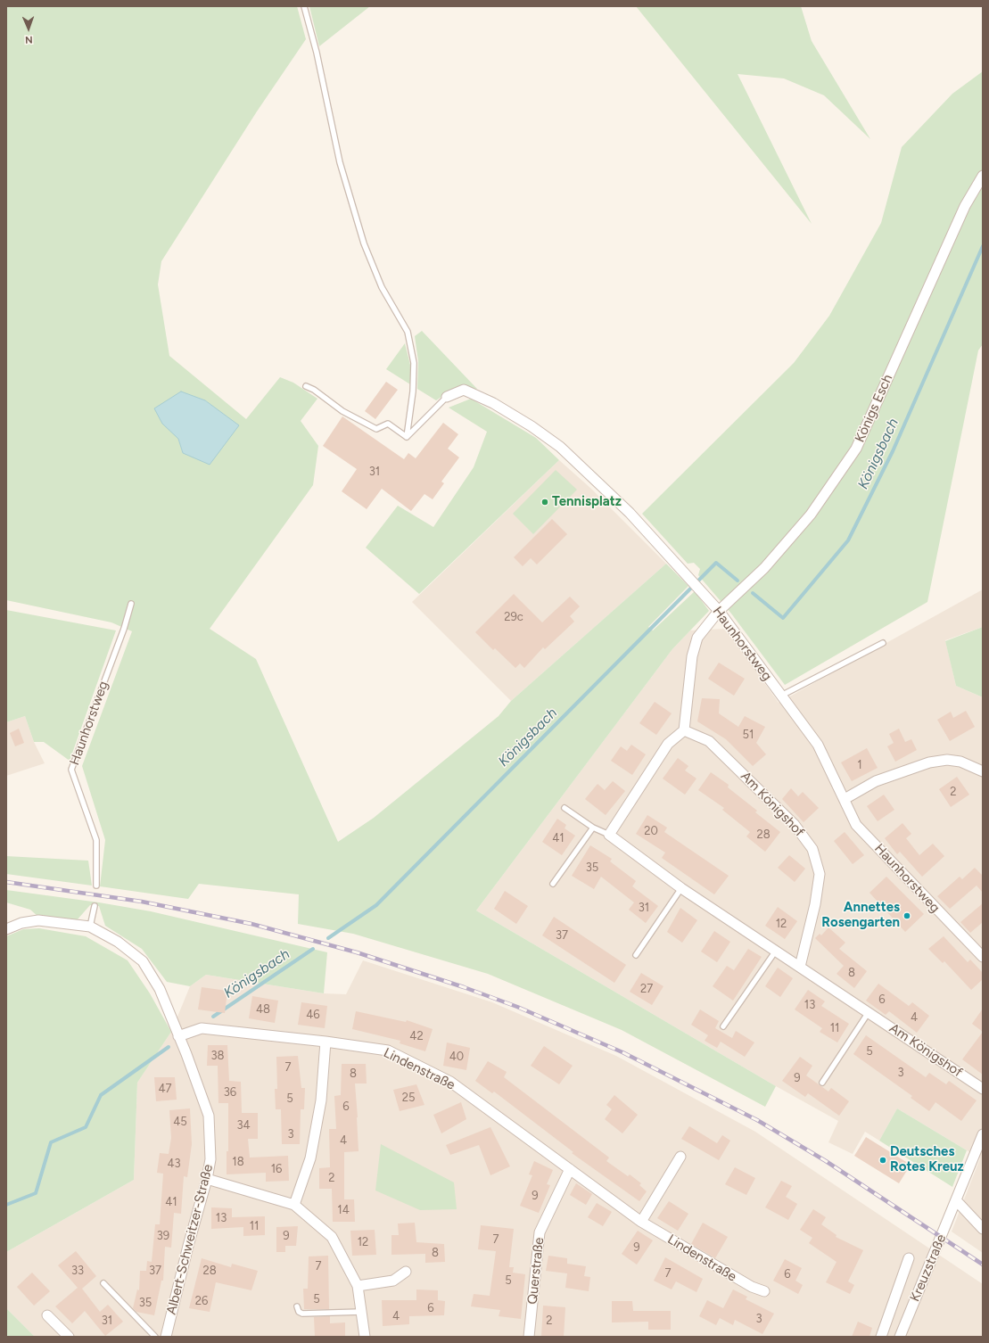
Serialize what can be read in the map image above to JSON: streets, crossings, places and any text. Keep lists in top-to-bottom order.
{
  "streets": {
    "street": [
      "Königs Esch",
      "Haunhorstweg",
      "Am Königshof",
      "Lindenstraße",
      "Albert-Schweitzer-Straße",
      "Kreuzstraße",
      "Querstraße"
    ]
  },
  "crossings": [
    ["Königs Esch", "Haunhorstweg"],
    ["Lindenstraße", "Albert-Schweitzer-Straße"],
    ["Lindenstraße", "Querstraße"]
  ],
  "water": ["Königsbach"],
  "places": ["Tennisplatz", "Annettes Rosengarten", "Deutsches Rotes Kreuz"],
  "house_numbers": [
    "31",
    "29c",
    "51",
    "1",
    "2",
    "20",
    "28",
    "41",
    "35",
    "31",
    "12",
    "37",
    "8",
    "27",
    "6",
    "13",
    "48",
    "46",
    "4",
    "11",
    "42",
    "5",
    "38",
    "40",
    "7",
    "3",
    "8",
    "9",
    "47",
    "36",
    "25",
    "5",
    "6",
    "45",
    "34",
    "3",
    "4",
    "18",
    "43",
    "16",
    "2",
    "9",
    "41",
    "14",
    "13",
    "11",
    "39",
    "9",
    "7",
    "12",
    "9",
    "8",
    "7",
    "33",
    "37",
    "28",
    "7",
    "6",
    "5",
    "5",
    "26",
    "35",
    "6",
    "4",
    "3",
    "31",
    "2"
  ],
  "north": "bottom"
}
